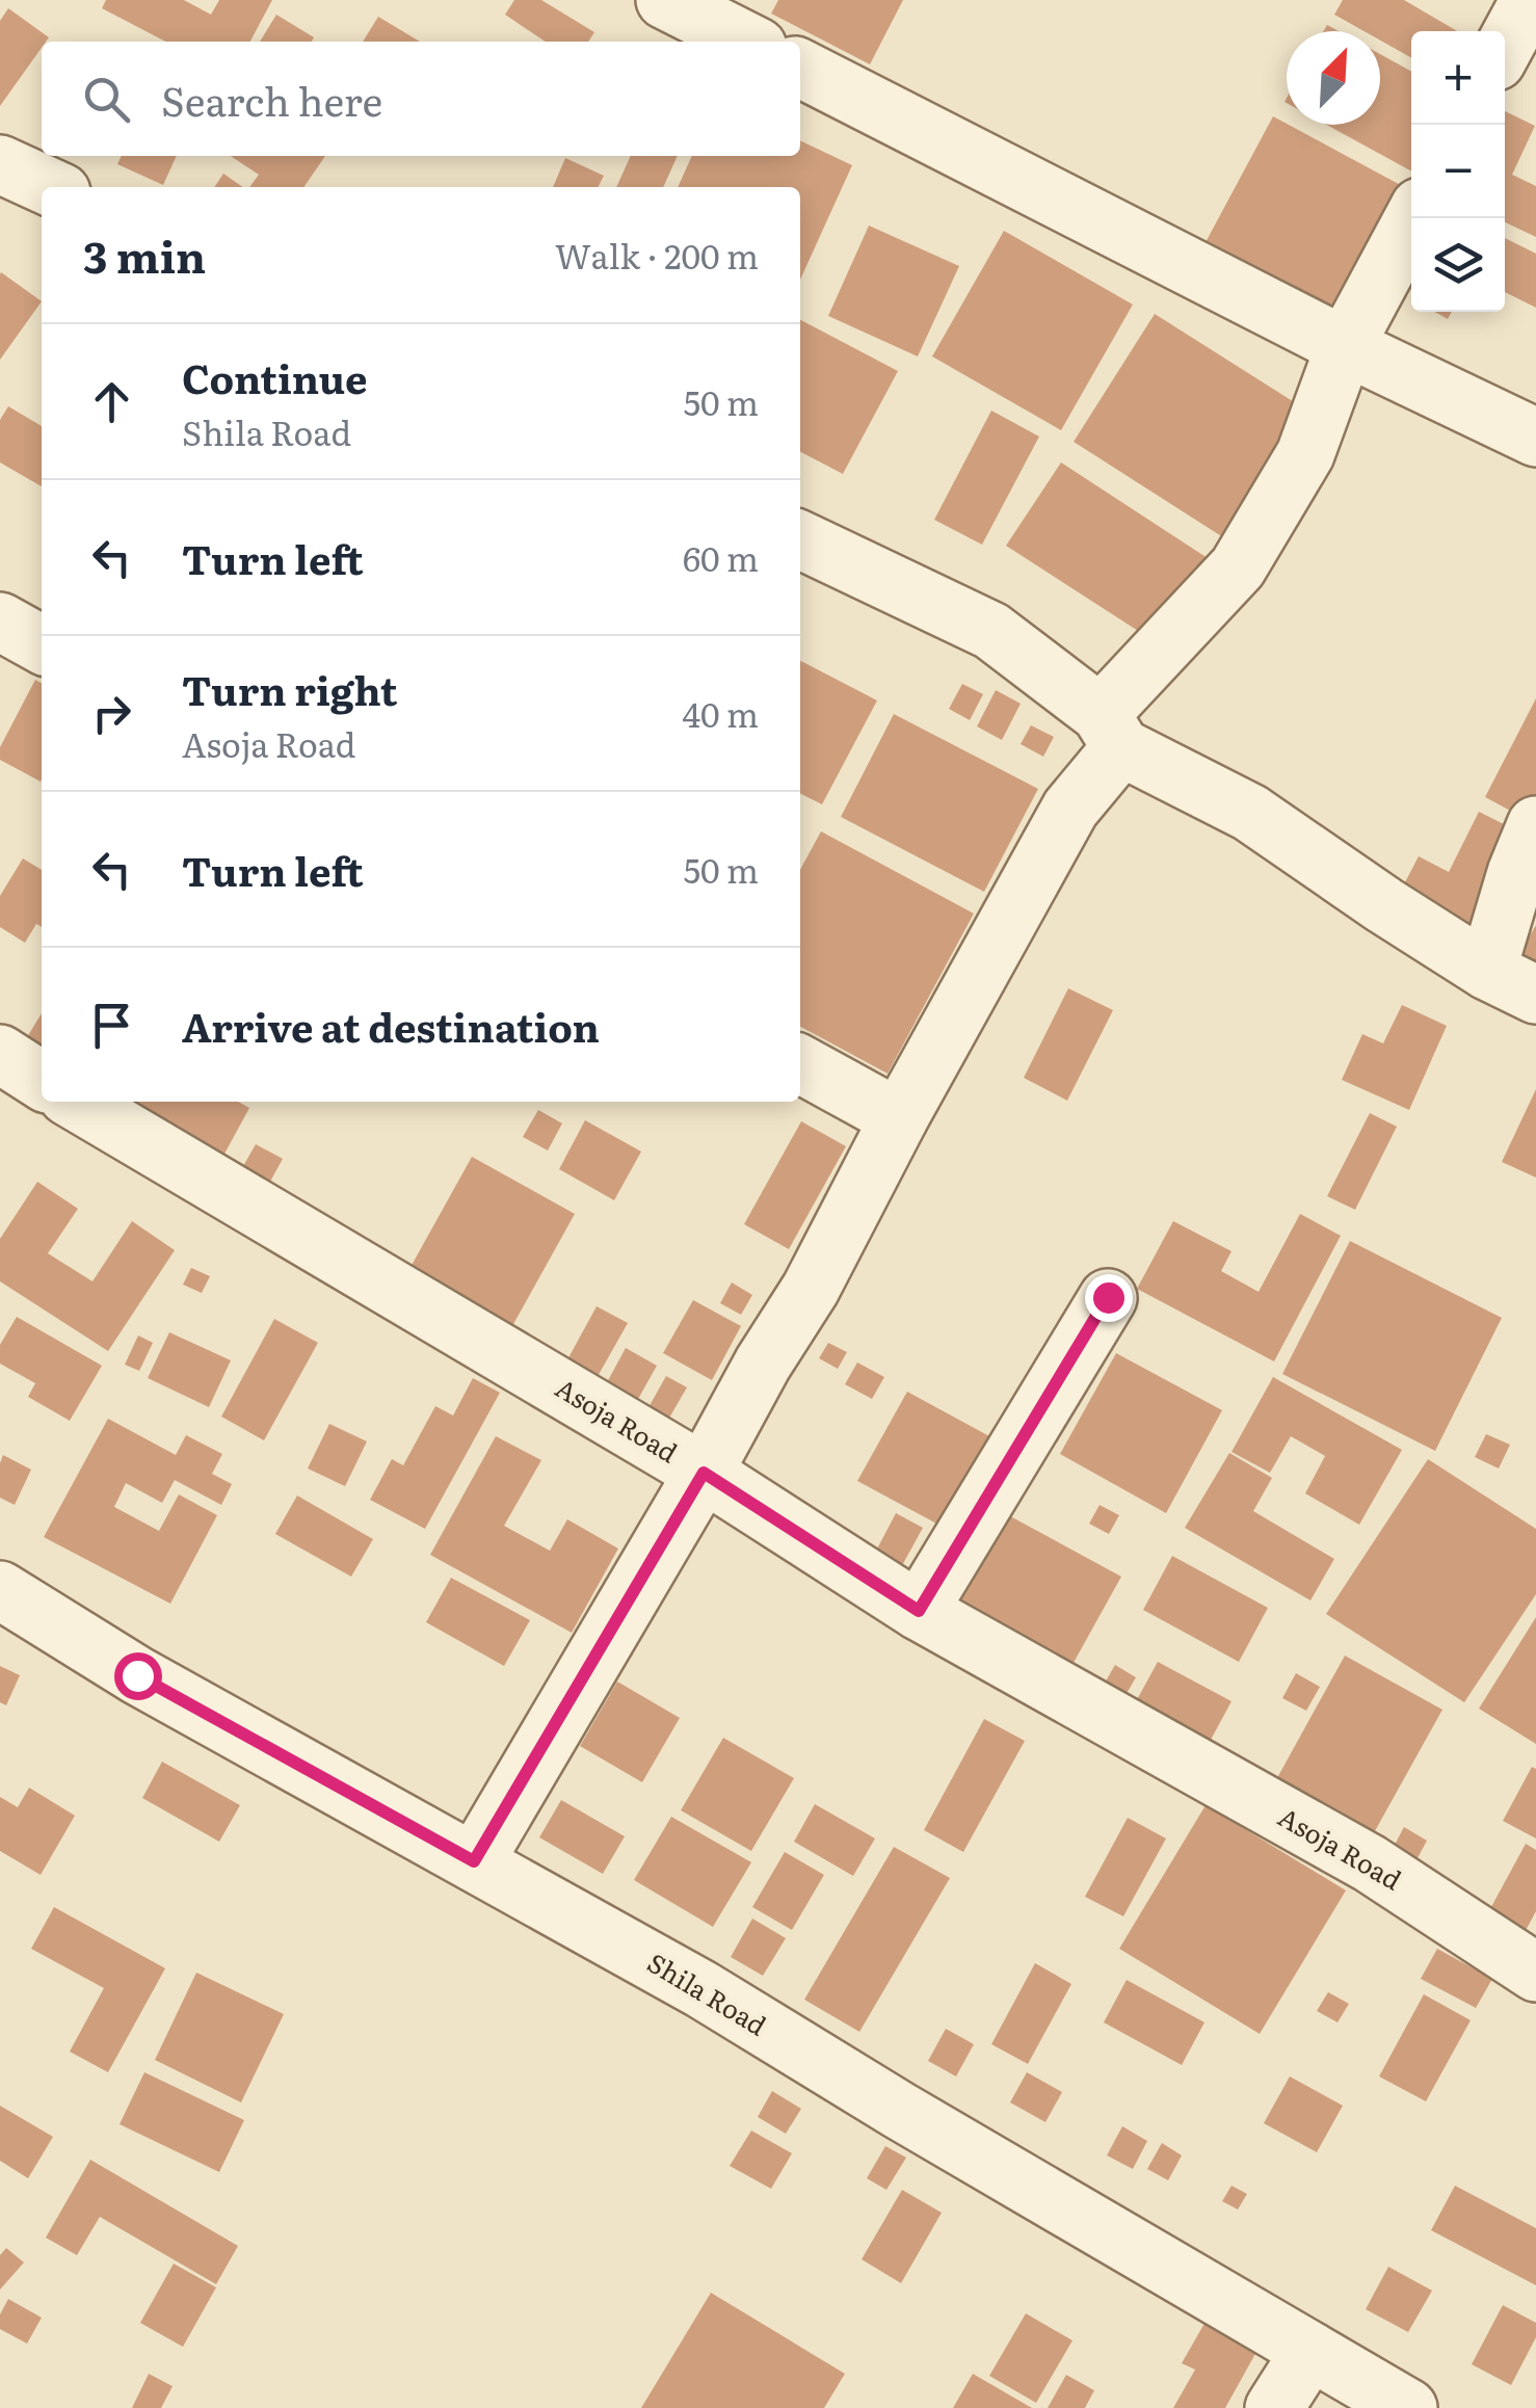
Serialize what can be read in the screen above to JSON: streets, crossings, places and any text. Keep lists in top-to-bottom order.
{
  "streets": {
    "street": ["Asoja Road", "Shila Road"]
  },
  "north": "top right",
  "page": {
    "map_buttons": ["+", "−"],
    "search": "Search here",
    "heading": ["3 min", "Walk · 200 m"],
    "list": [
      ["Continue", "Shila Road", "50 m"],
      ["Turn left", "60 m"],
      ["Turn right", "Asoja Road", "40 m"],
      ["Turn left", "50 m"],
      "Arrive at destination"
    ]
  }
}
